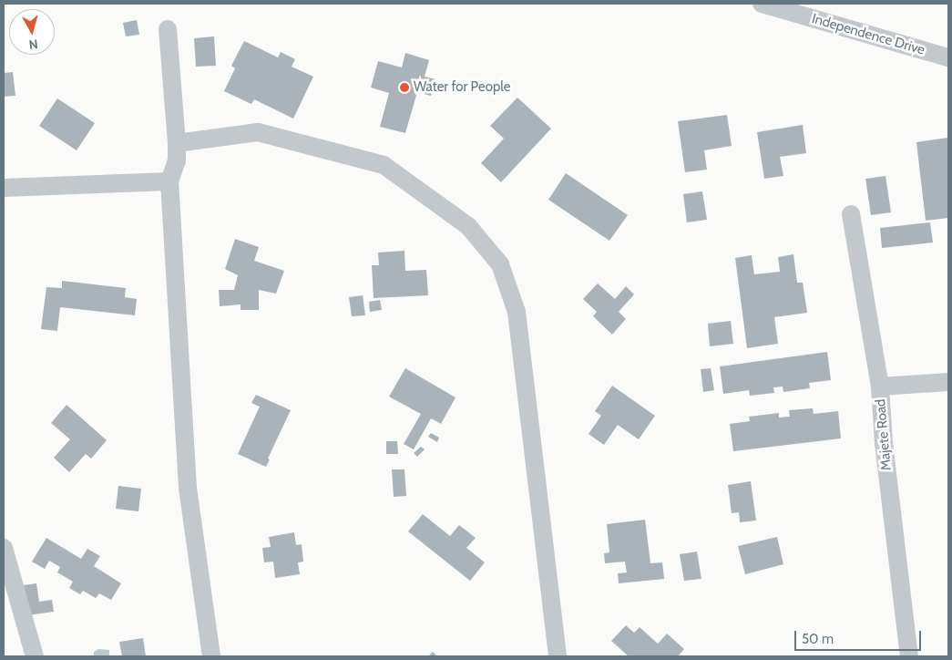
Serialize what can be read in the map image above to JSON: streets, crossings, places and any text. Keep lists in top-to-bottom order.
{
  "streets": {
    "street": ["Independence Drive", "Majete Road"]
  },
  "places": ["Water for People"],
  "scale_bar": "50 m",
  "north": "bottom"
}
